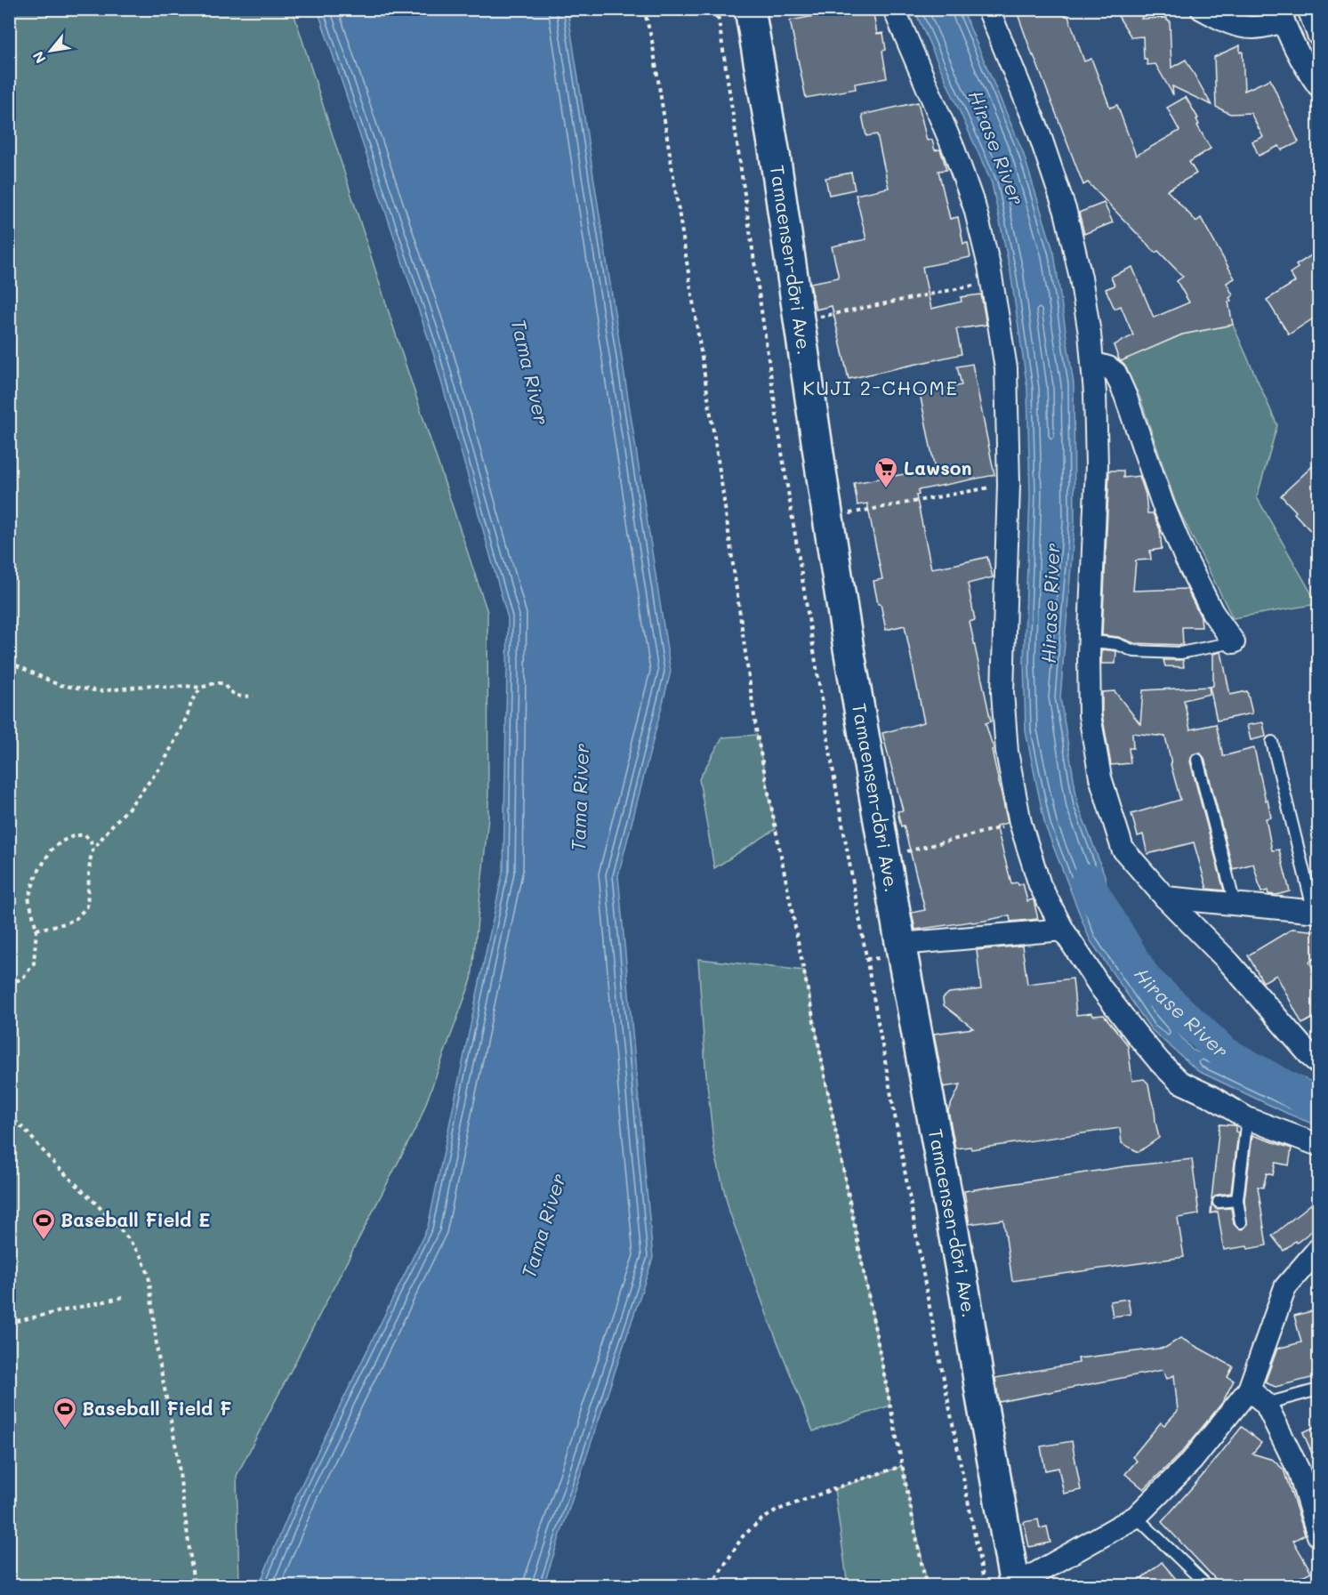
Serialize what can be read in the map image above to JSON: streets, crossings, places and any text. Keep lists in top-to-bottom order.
{
  "streets": {
    "main road": ["Tamaensen-dōri Ave."]
  },
  "districts": ["KUJI 2-CHOME"],
  "water": ["Hirase River", "Tama River"],
  "places": {
    "supermarket": ["Lawson"],
    "sports": ["Baseball Field E", "Baseball Field F"]
  },
  "north": "bottom left"
}
